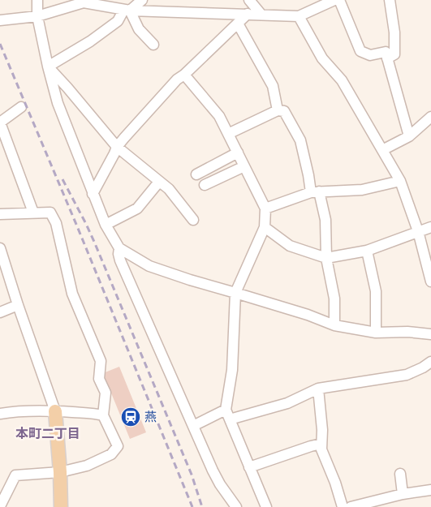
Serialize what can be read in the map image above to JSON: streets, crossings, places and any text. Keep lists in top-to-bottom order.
{
  "districts": ["本町二丁目"],
  "places": {
    "station": ["燕"]
  }
}
